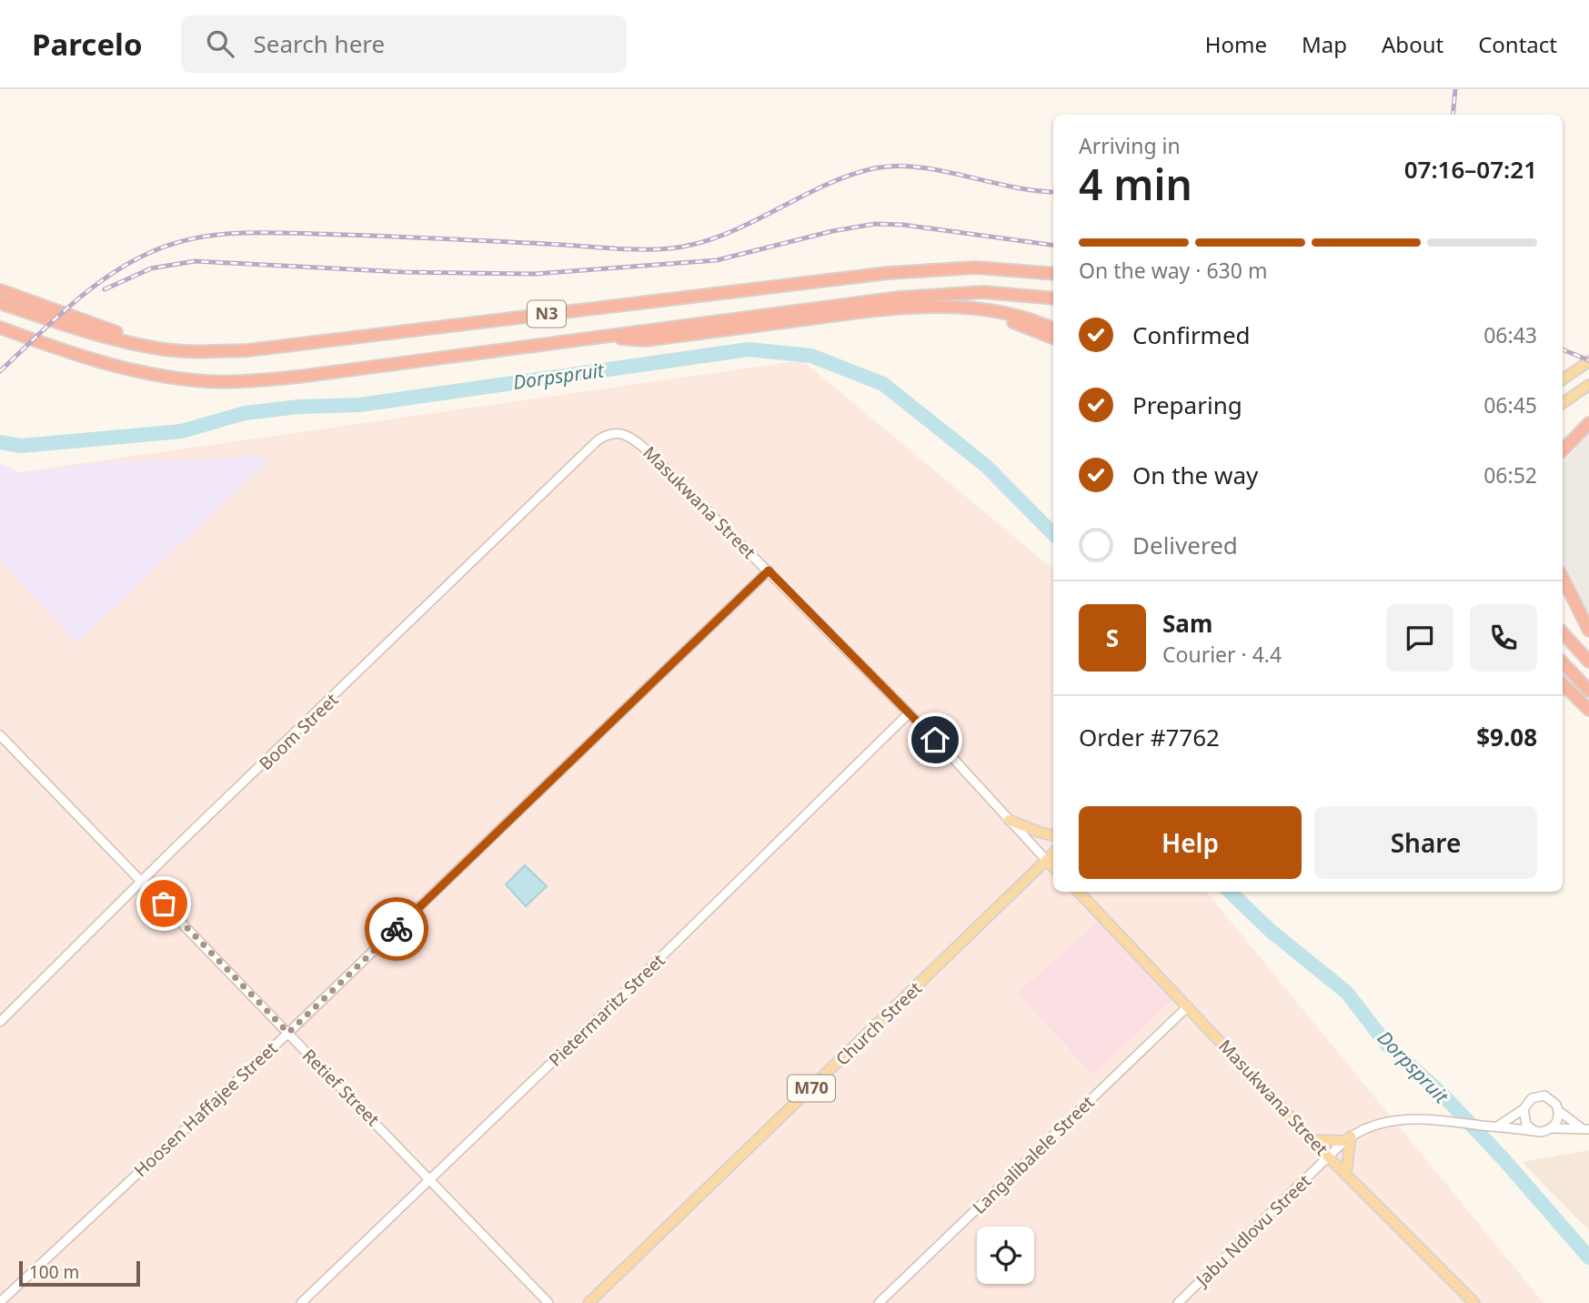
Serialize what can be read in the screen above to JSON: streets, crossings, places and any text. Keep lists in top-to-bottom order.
{
  "streets": {
    "highway": ["N3"],
    "main road": ["Masukwana Street", "Church Street", "M70"],
    "street": [
      "Boom Street",
      "Pietermaritz Street",
      "Retief Street",
      "Hoosen Haffajee Street",
      "Langalibalele Street",
      "Jabu Ndlovu Street"
    ]
  },
  "crossings": [
    ["Masukwana Street", "Boom Street"],
    ["Masukwana Street", "Pietermaritz Street"],
    ["Masukwana Street", "Church Street"],
    ["Masukwana Street", "Hoosen Haffajee Street"],
    ["Masukwana Street", "Langalibalele Street"],
    ["Masukwana Street", "Jabu Ndlovu Street"],
    ["Boom Street", "Retief Street"],
    ["Pietermaritz Street", "Retief Street"],
    ["Retief Street", "Hoosen Haffajee Street"]
  ],
  "water": ["Dorpspruit"],
  "scale_bar": "100 m",
  "page": {
    "header": "Parcelo",
    "search": "Search here",
    "nav": [
      "Home",
      "Map",
      "About",
      "Contact"
    ],
    "heading": ["4 min", "Arriving in", "07:16–07:21"],
    "panel": [
      "Sam",
      "Courier · 4.4",
      "Order #7762",
      "$9.08"
    ],
    "bar": "On the way · 630 m",
    "list": [
      ["Confirmed", "06:43"],
      ["Preparing", "06:45"],
      ["On the way", "06:52"],
      "Delivered"
    ],
    "round": "S",
    "buttons": ["Help", "Share"],
    "scale": "100 m"
  }
}
